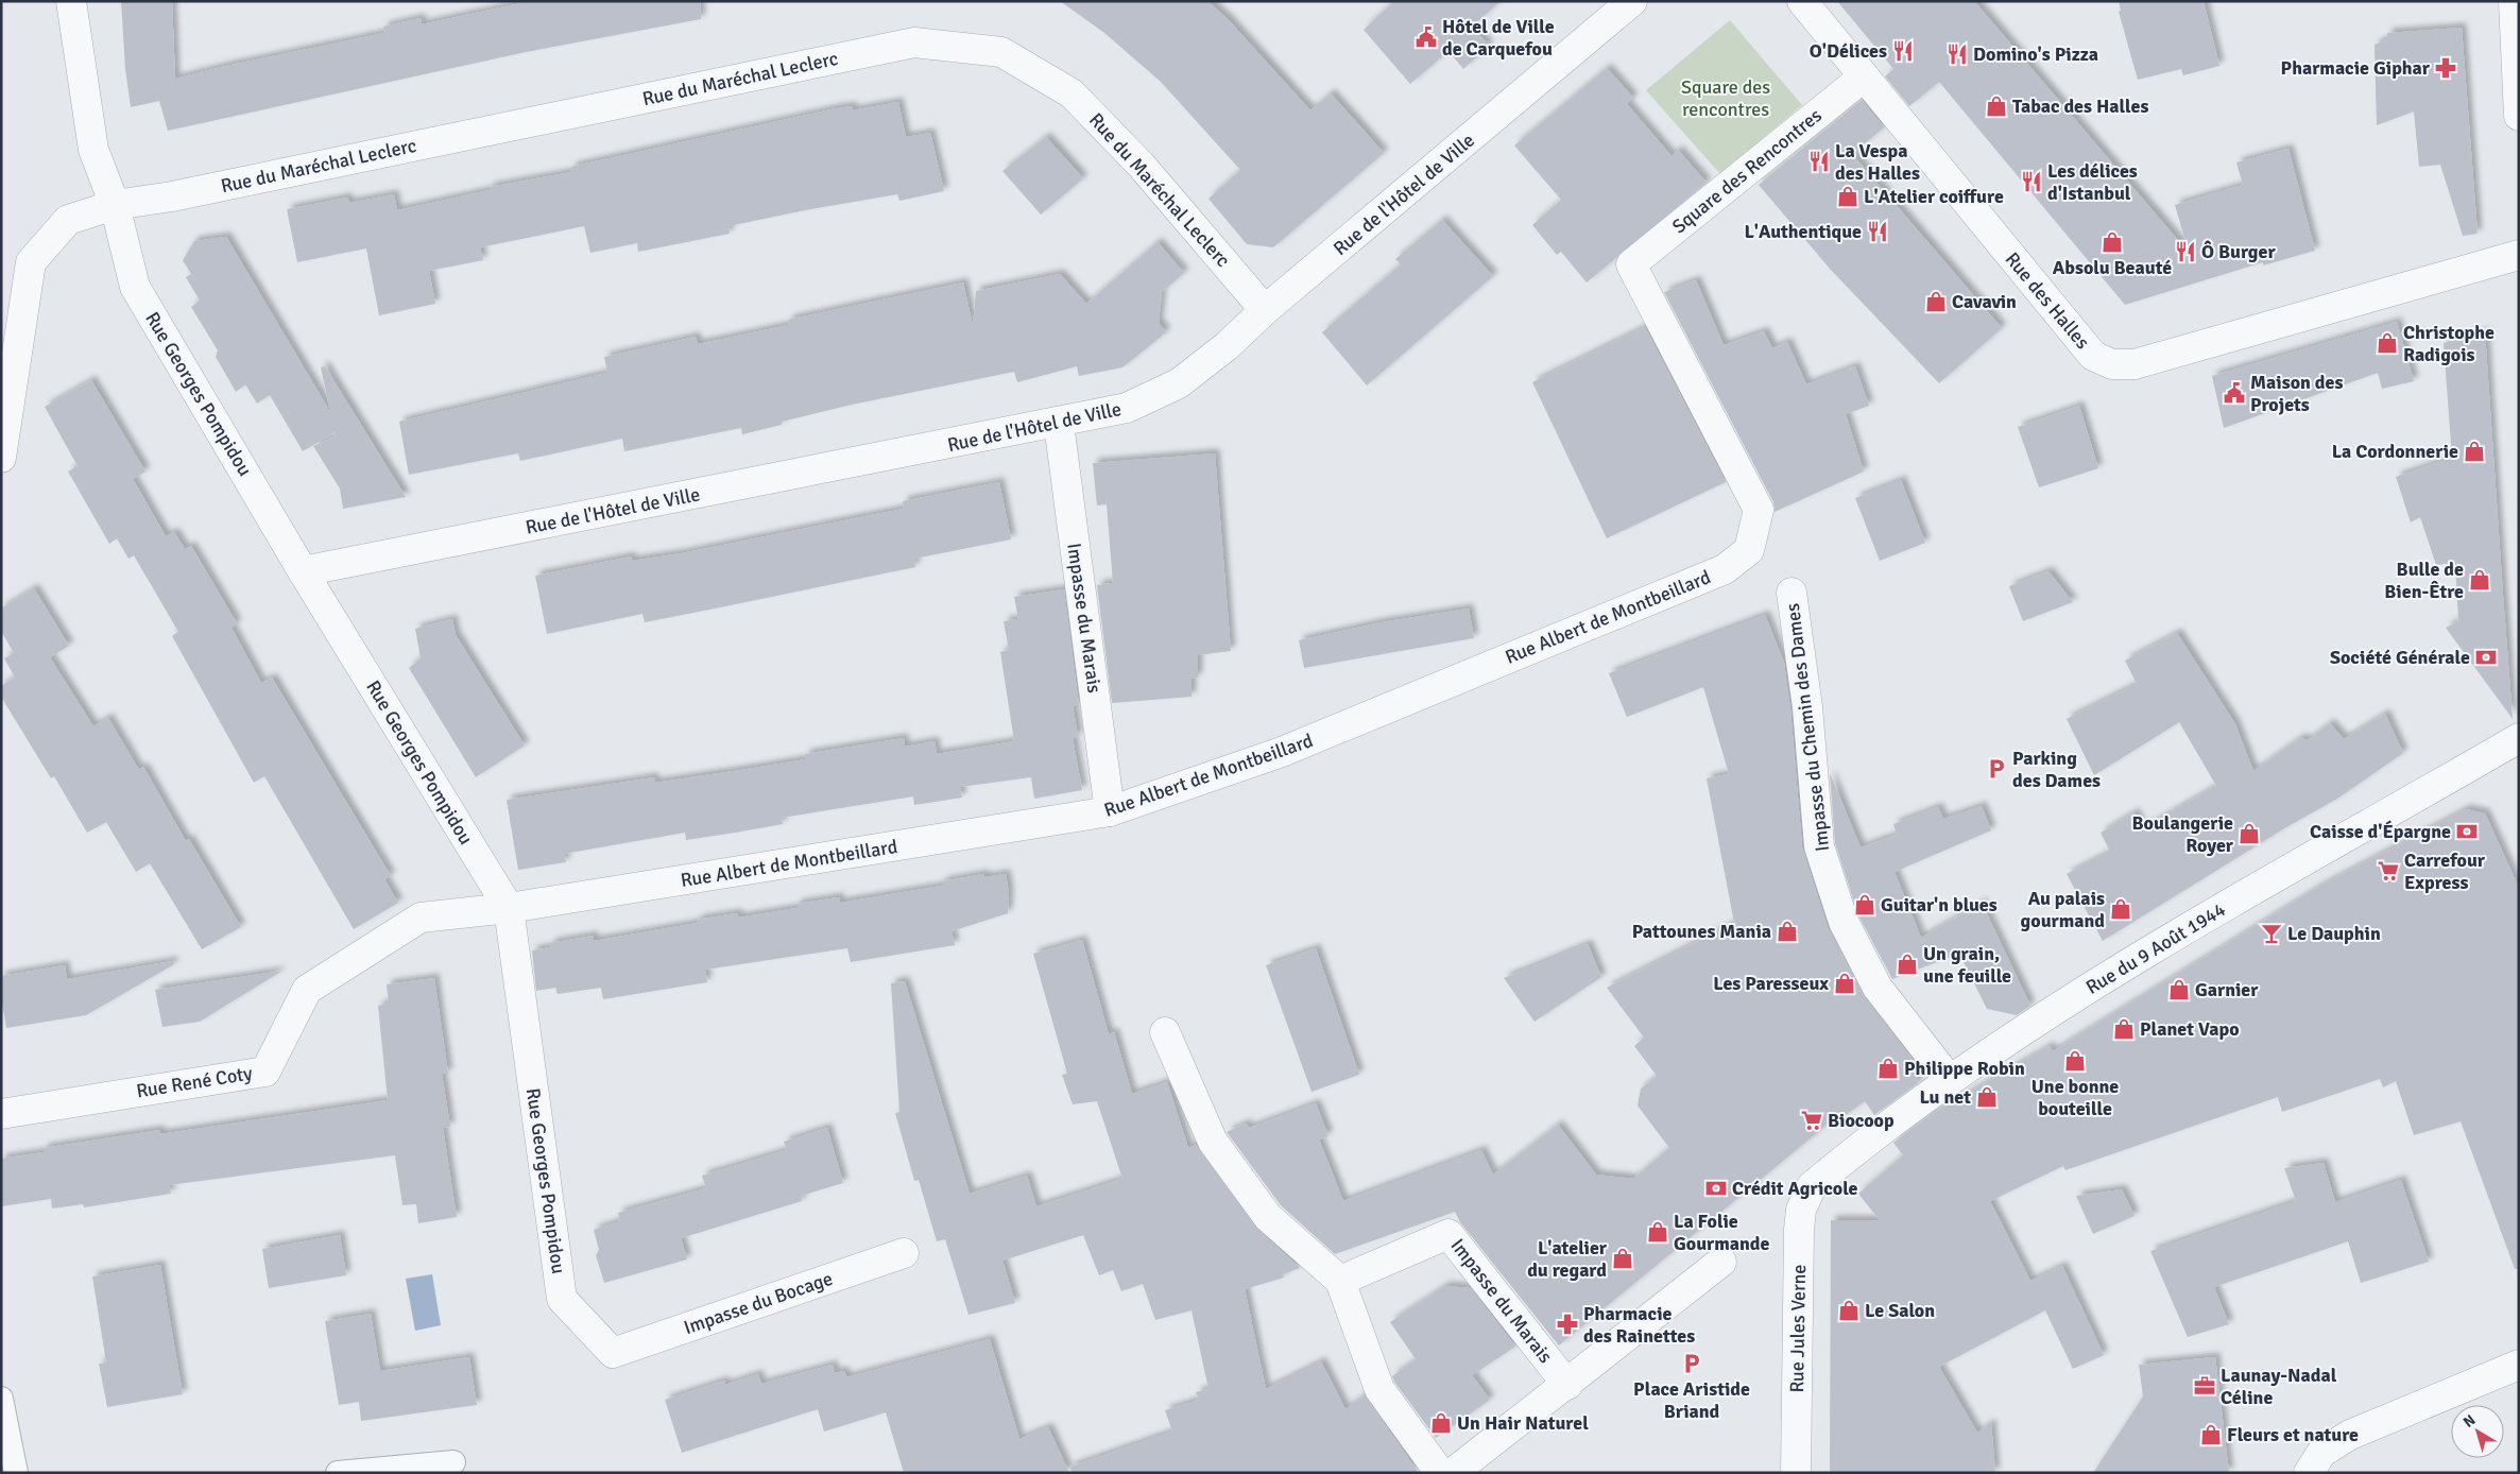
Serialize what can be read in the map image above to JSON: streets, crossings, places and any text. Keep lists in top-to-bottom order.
{
  "streets": {
    "street": [
      "Rue du Maréchal Leclerc",
      "Square des Rencontres",
      "Rue de l'Hôtel de Ville",
      "Rue des Halles",
      "Rue Georges Pompidou",
      "Rue Albert de Montbeillard",
      "Impasse du Marais",
      "Impasse du Chemin des Dames",
      "Rue du 9 Août 1944",
      "Rue René Coty",
      "Impasse du Bocage",
      "Rue Jules Verne"
    ]
  },
  "crossings": [
    ["Rue du Maréchal Leclerc", "Rue de l'Hôtel de Ville"],
    ["Rue du Maréchal Leclerc", "Rue Georges Pompidou"],
    ["Square des Rencontres", "Rue des Halles"],
    ["Square des Rencontres", "Rue Albert de Montbeillard"],
    ["Rue de l'Hôtel de Ville", "Rue Georges Pompidou"],
    ["Rue de l'Hôtel de Ville", "Impasse du Marais"],
    ["Rue Georges Pompidou", "Rue Albert de Montbeillard"],
    ["Rue Georges Pompidou", "Rue René Coty"],
    ["Rue Georges Pompidou", "Impasse du Bocage"],
    ["Rue Albert de Montbeillard", "Impasse du Marais"],
    ["Rue Albert de Montbeillard", "Rue René Coty"],
    ["Impasse du Chemin des Dames", "Rue du 9 Août 1944"],
    ["Rue du 9 Août 1944", "Rue Jules Verne"]
  ],
  "parks": ["Square des rencontres"],
  "places": {
    "public building": ["Hôtel de Ville de Carquefou", "Maison des Projets"],
    "restaurant": [
      "O'Délices",
      "Domino's Pizza",
      "La Vespa des Halles",
      "Les délices d'Istanbul",
      "L'Authentique",
      "Ô Burger"
    ],
    "pharmacy": ["Pharmacie Giphar", "Pharmacie des Rainettes"],
    "shop": [
      "Tabac des Halles",
      "L'Atelier coiffure",
      "Absolu Beauté",
      "Cavavin",
      "Christophe Radigois",
      "La Cordonnerie",
      "Bulle de Bien-Être",
      "Boulangerie Royer",
      "Guitar'n blues",
      "Au palais gourmand",
      "Pattounes Mania",
      "Un grain, une feuille",
      "Les Paresseux",
      "Garnier",
      "Planet Vapo",
      "Une bonne bouteille",
      "Philippe Robin",
      "Lu net",
      "La Folie Gourmande",
      "L'atelier du regard",
      "Le Salon",
      "Un Hair Naturel",
      "Fleurs et nature"
    ],
    "bank": ["Société Générale", "Caisse d'Épargne", "Crédit Agricole"],
    "parking": ["Parking des Dames", "Place Aristide Briand"],
    "supermarket": ["Carrefour Express", "Biocoop"],
    "bar": ["Le Dauphin"],
    "office": ["Launay-Nadal Céline"]
  },
  "north": "top left"
}
